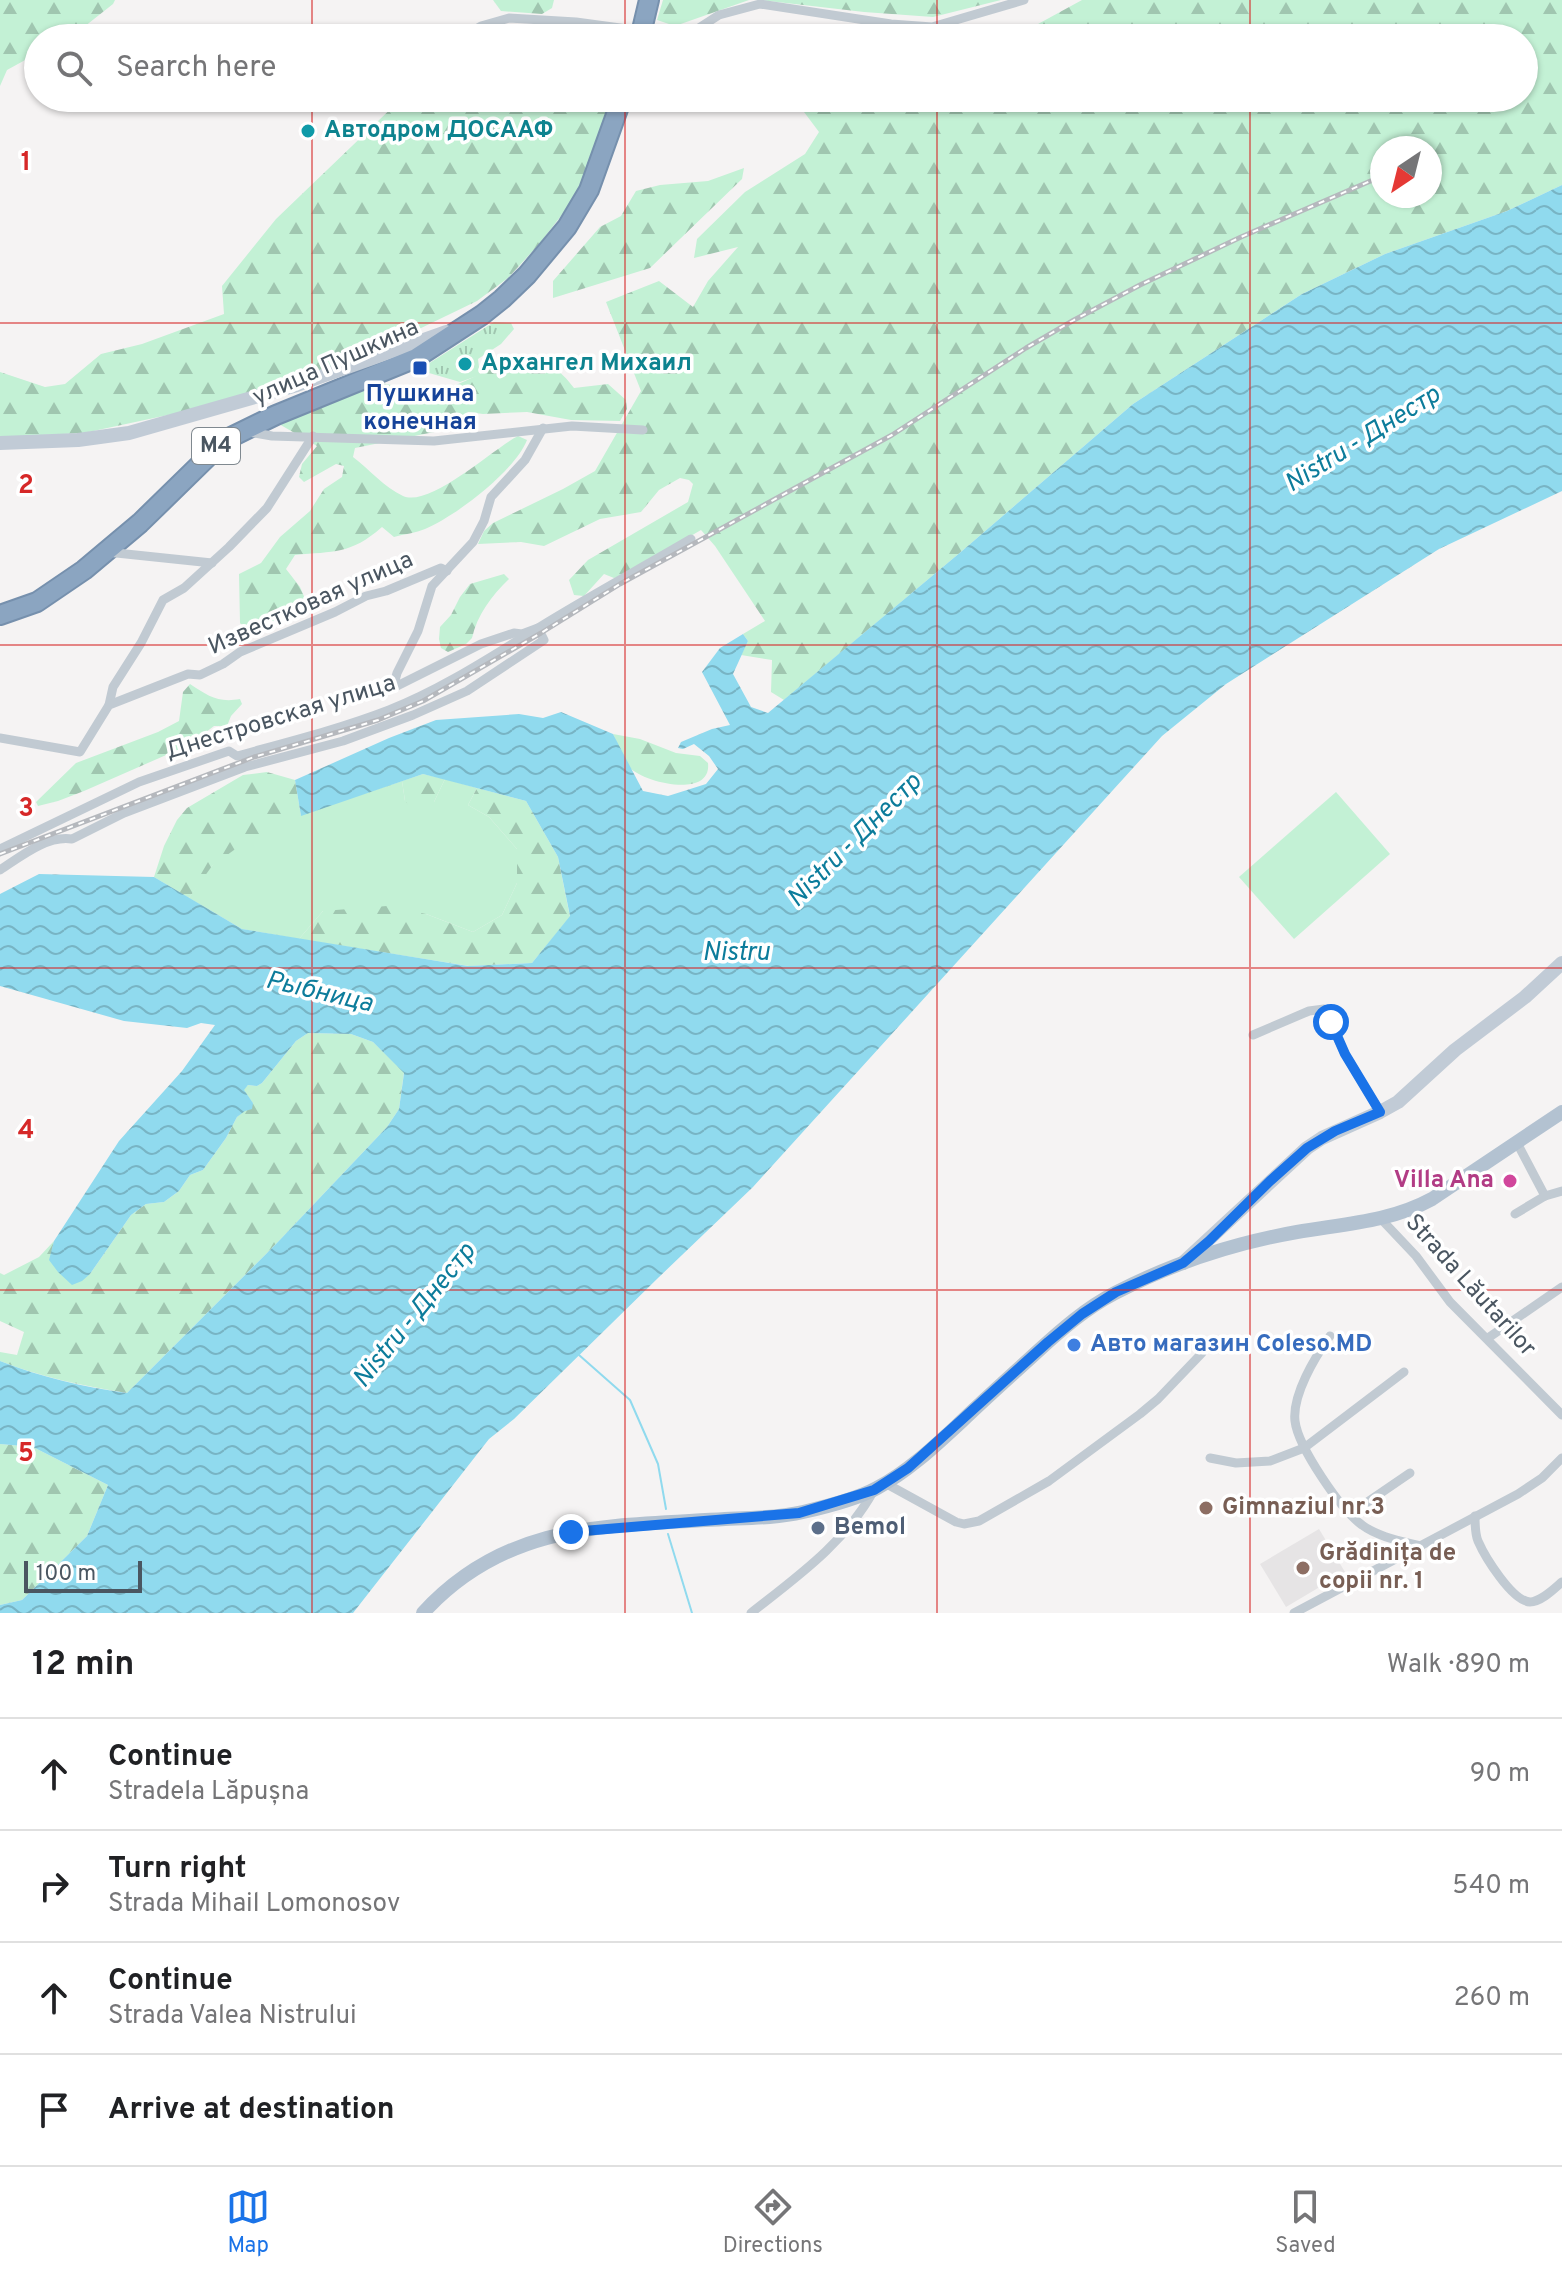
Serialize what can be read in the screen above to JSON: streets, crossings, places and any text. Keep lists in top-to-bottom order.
{
  "streets": {
    "highway": ["улица Пушкина", "M4"],
    "street": ["Известковая улица", "Днестровская улица", "Strada Lăutarilor"]
  },
  "crossings": [
    ["улица Пушкина", "M4"],
    ["Известковая улица", "Днестровская улица"]
  ],
  "water": ["Nistru - Днестр", "Nistru", "Рыбница"],
  "places": {
    "other": [
      "Автодром ДОСААФ",
      "Архангел Михаил",
      "Villa Ana",
      "Авто магазин Coleso.MD",
      "Gimnaziul nr.3",
      "Bemol",
      "Grădinița de copii nr. 1"
    ],
    "transit": ["Пушкина конечная"]
  },
  "scale_bar": "100 m",
  "north": "bottom left",
  "page": {
    "search": "Search here",
    "scale": "100 m",
    "heading": ["12 min", "Walk · 890 m"],
    "list": [
      ["Continue", "Stradela Lăpușna", "90 m"],
      ["Turn right", "Strada Mihail Lomonosov", "540 m"],
      ["Continue", "Strada Valea Nistrului", "260 m"],
      "Arrive at destination"
    ],
    "nav": ["Map", "Directions", "Saved"]
  },
  "grid": {
    "rows": [
      "1",
      "2",
      "3",
      "4",
      "5"
    ]
  }
}
